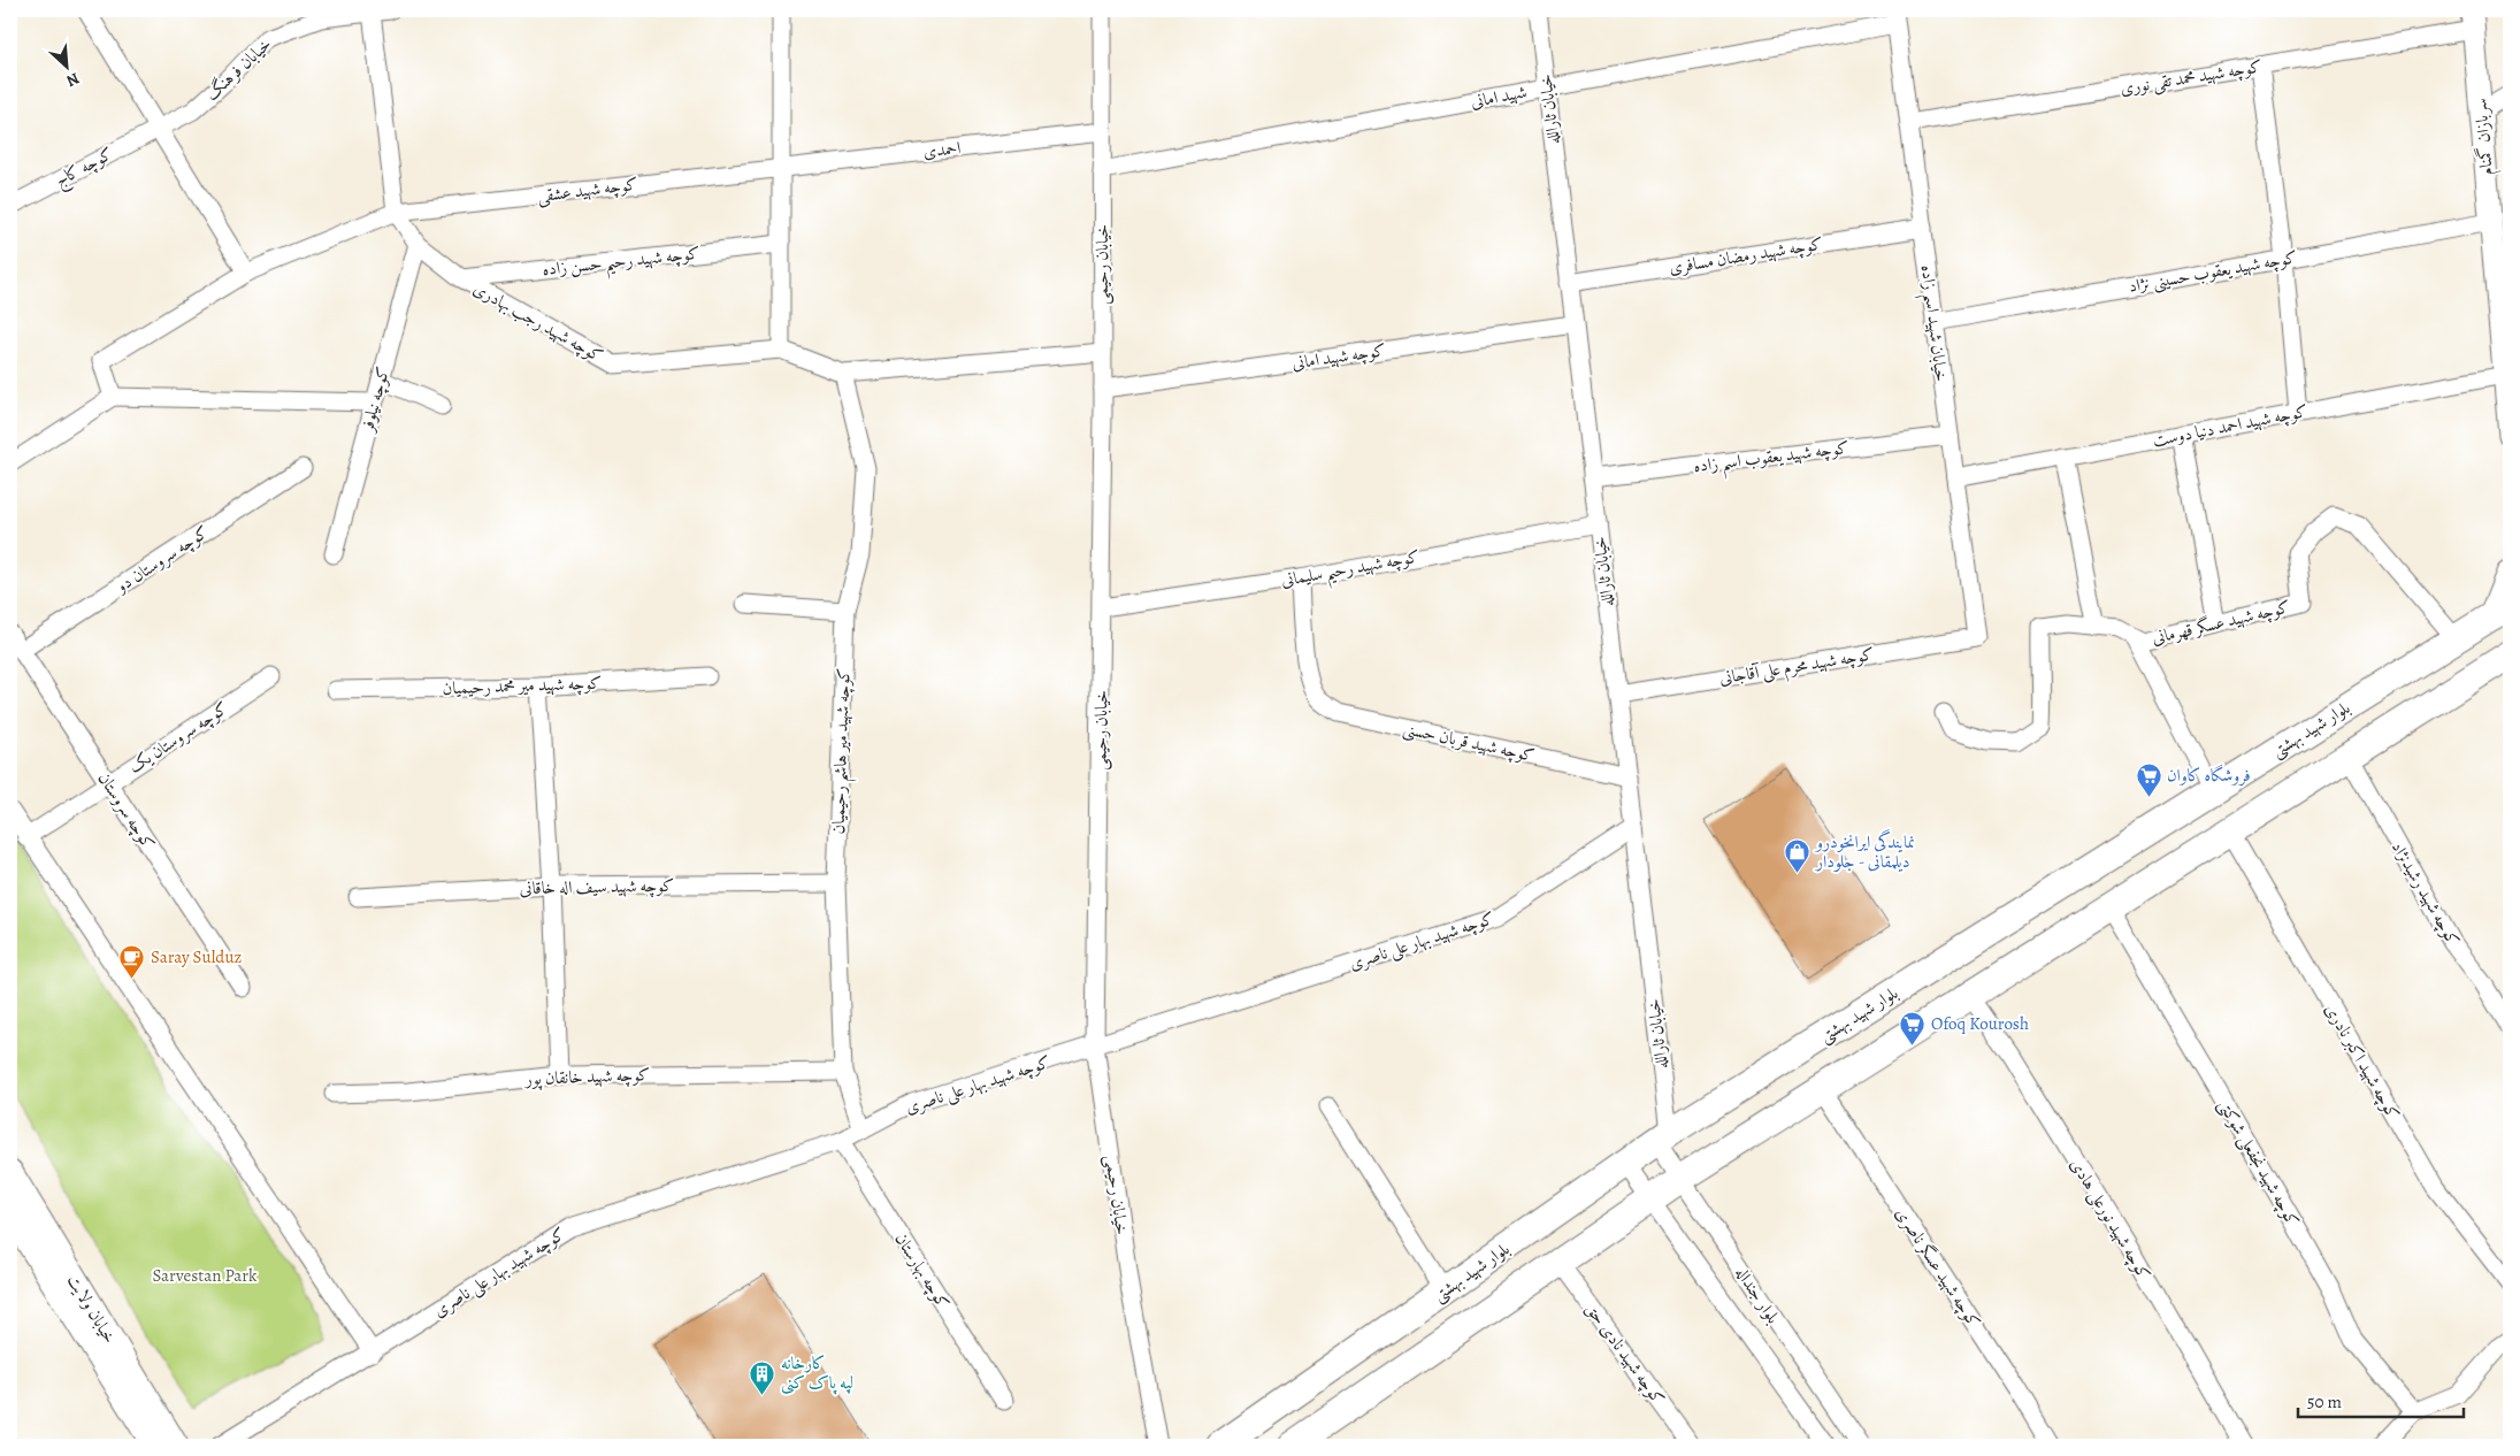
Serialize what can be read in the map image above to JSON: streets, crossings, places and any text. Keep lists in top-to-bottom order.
{
  "streets": {
    "main road": ["بلوار شهید بهشتی", "خیابان ولایت"],
    "street": [
      "خیابان فرهنگ",
      "کوچه شهید محمد تقی نوری",
      "شهید امانی",
      "خیابان ثارالله",
      "سربازان گمنام",
      "احمدی",
      "کوچه کاج",
      "کوچه شهید عشقی",
      "کوچه شهید رمضان مسافری",
      "کوچه شهید رحیم حسن زاده",
      "خیابان رحیمی",
      "کوچه شهید یعقوب حسینی نژاد",
      "کوچه شهید رجب بهادری",
      "خیابان شهید اسم زاده",
      "کوچه شهید امانی",
      "کوچه نیلوفر",
      "کوچه شهید احمد دنیا دوست",
      "کوچه شهید یعقوب اسم زاده",
      "کوچه سروستان دو",
      "کوچه شهید رحیم سلیمانی",
      "کوچه شهید عسگر قهرمانی",
      "کوچه شهید محرم علی آقاجانی",
      "کوچه شهید میر محمد رحیمیان",
      "کوچه سروستان یک",
      "کوچه شهید قربان حسنی",
      "کوچه شهید میر هاشم رحیمیان",
      "کوچه سروستان",
      "کوچه شهید سیف اله خاقانی",
      "کوچه شهید رشیدنژاد",
      "کوچه شهید بهار علی ناصری",
      "کوچه شهید اکبر نادری",
      "کوچه شهید خانقان پور",
      "کوچه شهید نجفعلی شوکتی",
      "کوچه شهید نورعلی هادی",
      "کوچه شهید عسگر ناصری",
      "کوچه بهارستان",
      "بلوار جنداله",
      "کوچه شهید نادی حق"
    ]
  },
  "crossings": [
    ["خیابان فرهنگ", "کوچه کاج"],
    ["کوچه شهید محمد تقی نوری", "سربازان گمنام"],
    ["کوچه شهید محمد تقی نوری", "خیابان شهید اسم زاده"],
    ["شهید امانی", "خیابان ثارالله"],
    ["شهید امانی", "خیابان رحیمی"],
    ["شهید امانی", "خیابان شهید اسم زاده"],
    ["خیابان ثارالله", "کوچه شهید رمضان مسافری"],
    ["خیابان ثارالله", "کوچه شهید امانی"],
    ["خیابان ثارالله", "کوچه شهید یعقوب اسم زاده"],
    ["خیابان ثارالله", "کوچه شهید رحیم سلیمانی"],
    ["خیابان ثارالله", "کوچه شهید محرم علی آقاجانی"],
    ["خیابان ثارالله", "بلوار شهید بهشتی"],
    ["خیابان ثارالله", "کوچه شهید قربان حسنی"],
    ["خیابان ثارالله", "کوچه شهید بهار علی ناصری"],
    ["خیابان ثارالله", "بلوار جنداله"],
    ["سربازان گمنام", "کوچه شهید یعقوب حسینی نژاد"],
    ["سربازان گمنام", "کوچه شهید احمد دنیا دوست"],
    ["احمدی", "کوچه شهید عشقی"],
    ["احمدی", "خیابان رحیمی"],
    ["کوچه شهید عشقی", "کوچه شهید رجب بهادری"],
    ["کوچه شهید رمضان مسافری", "خیابان شهید اسم زاده"],
    ["کوچه شهید رحیم حسن زاده", "کوچه شهید رجب بهادری"],
    ["خیابان رحیمی", "کوچه شهید امانی"],
    ["خیابان رحیمی", "کوچه شهید رحیم سلیمانی"],
    ["خیابان رحیمی", "کوچه شهید بهار علی ناصری"],
    ["کوچه شهید یعقوب حسینی نژاد", "خیابان شهید اسم زاده"],
    ["کوچه شهید رجب بهادری", "کوچه نیلوفر"],
    ["کوچه شهید رجب بهادری", "کوچه شهید میر هاشم رحیمیان"],
    ["خیابان شهید اسم زاده", "کوچه شهید احمد دنیا دوست"],
    ["خیابان شهید اسم زاده", "کوچه شهید یعقوب اسم زاده"],
    ["خیابان شهید اسم زاده", "کوچه شهید محرم علی آقاجانی"],
    ["کوچه سروستان دو", "کوچه سروستان"],
    ["کوچه شهید رحیم سلیمانی", "کوچه شهید قربان حسنی"],
    ["کوچه شهید عسگر قهرمانی", "بلوار شهید بهشتی"],
    ["بلوار شهید بهشتی", "بلوار جنداله"],
    ["کوچه سروستان یک", "کوچه سروستان"],
    ["کوچه شهید میر هاشم رحیمیان", "کوچه شهید سیف اله خاقانی"],
    ["کوچه شهید میر هاشم رحیمیان", "کوچه شهید بهار علی ناصری"],
    ["کوچه شهید میر هاشم رحیمیان", "کوچه شهید خانقان پور"],
    ["کوچه شهید بهار علی ناصری", "کوچه بهارستان"]
  ],
  "parks": ["Sarvestan Park"],
  "places": {
    "supermarket": ["فروشگاه کاوان", "Ofoq Kourosh"],
    "shop": ["نمایندگی ایرانخودرو دیلمقانی - جلودار"],
    "cafe": ["Saray Sulduz"],
    "building": ["کارخانه لپه پاک کنی"]
  },
  "scale_bar": "50 m",
  "north": "bottom right"
}
